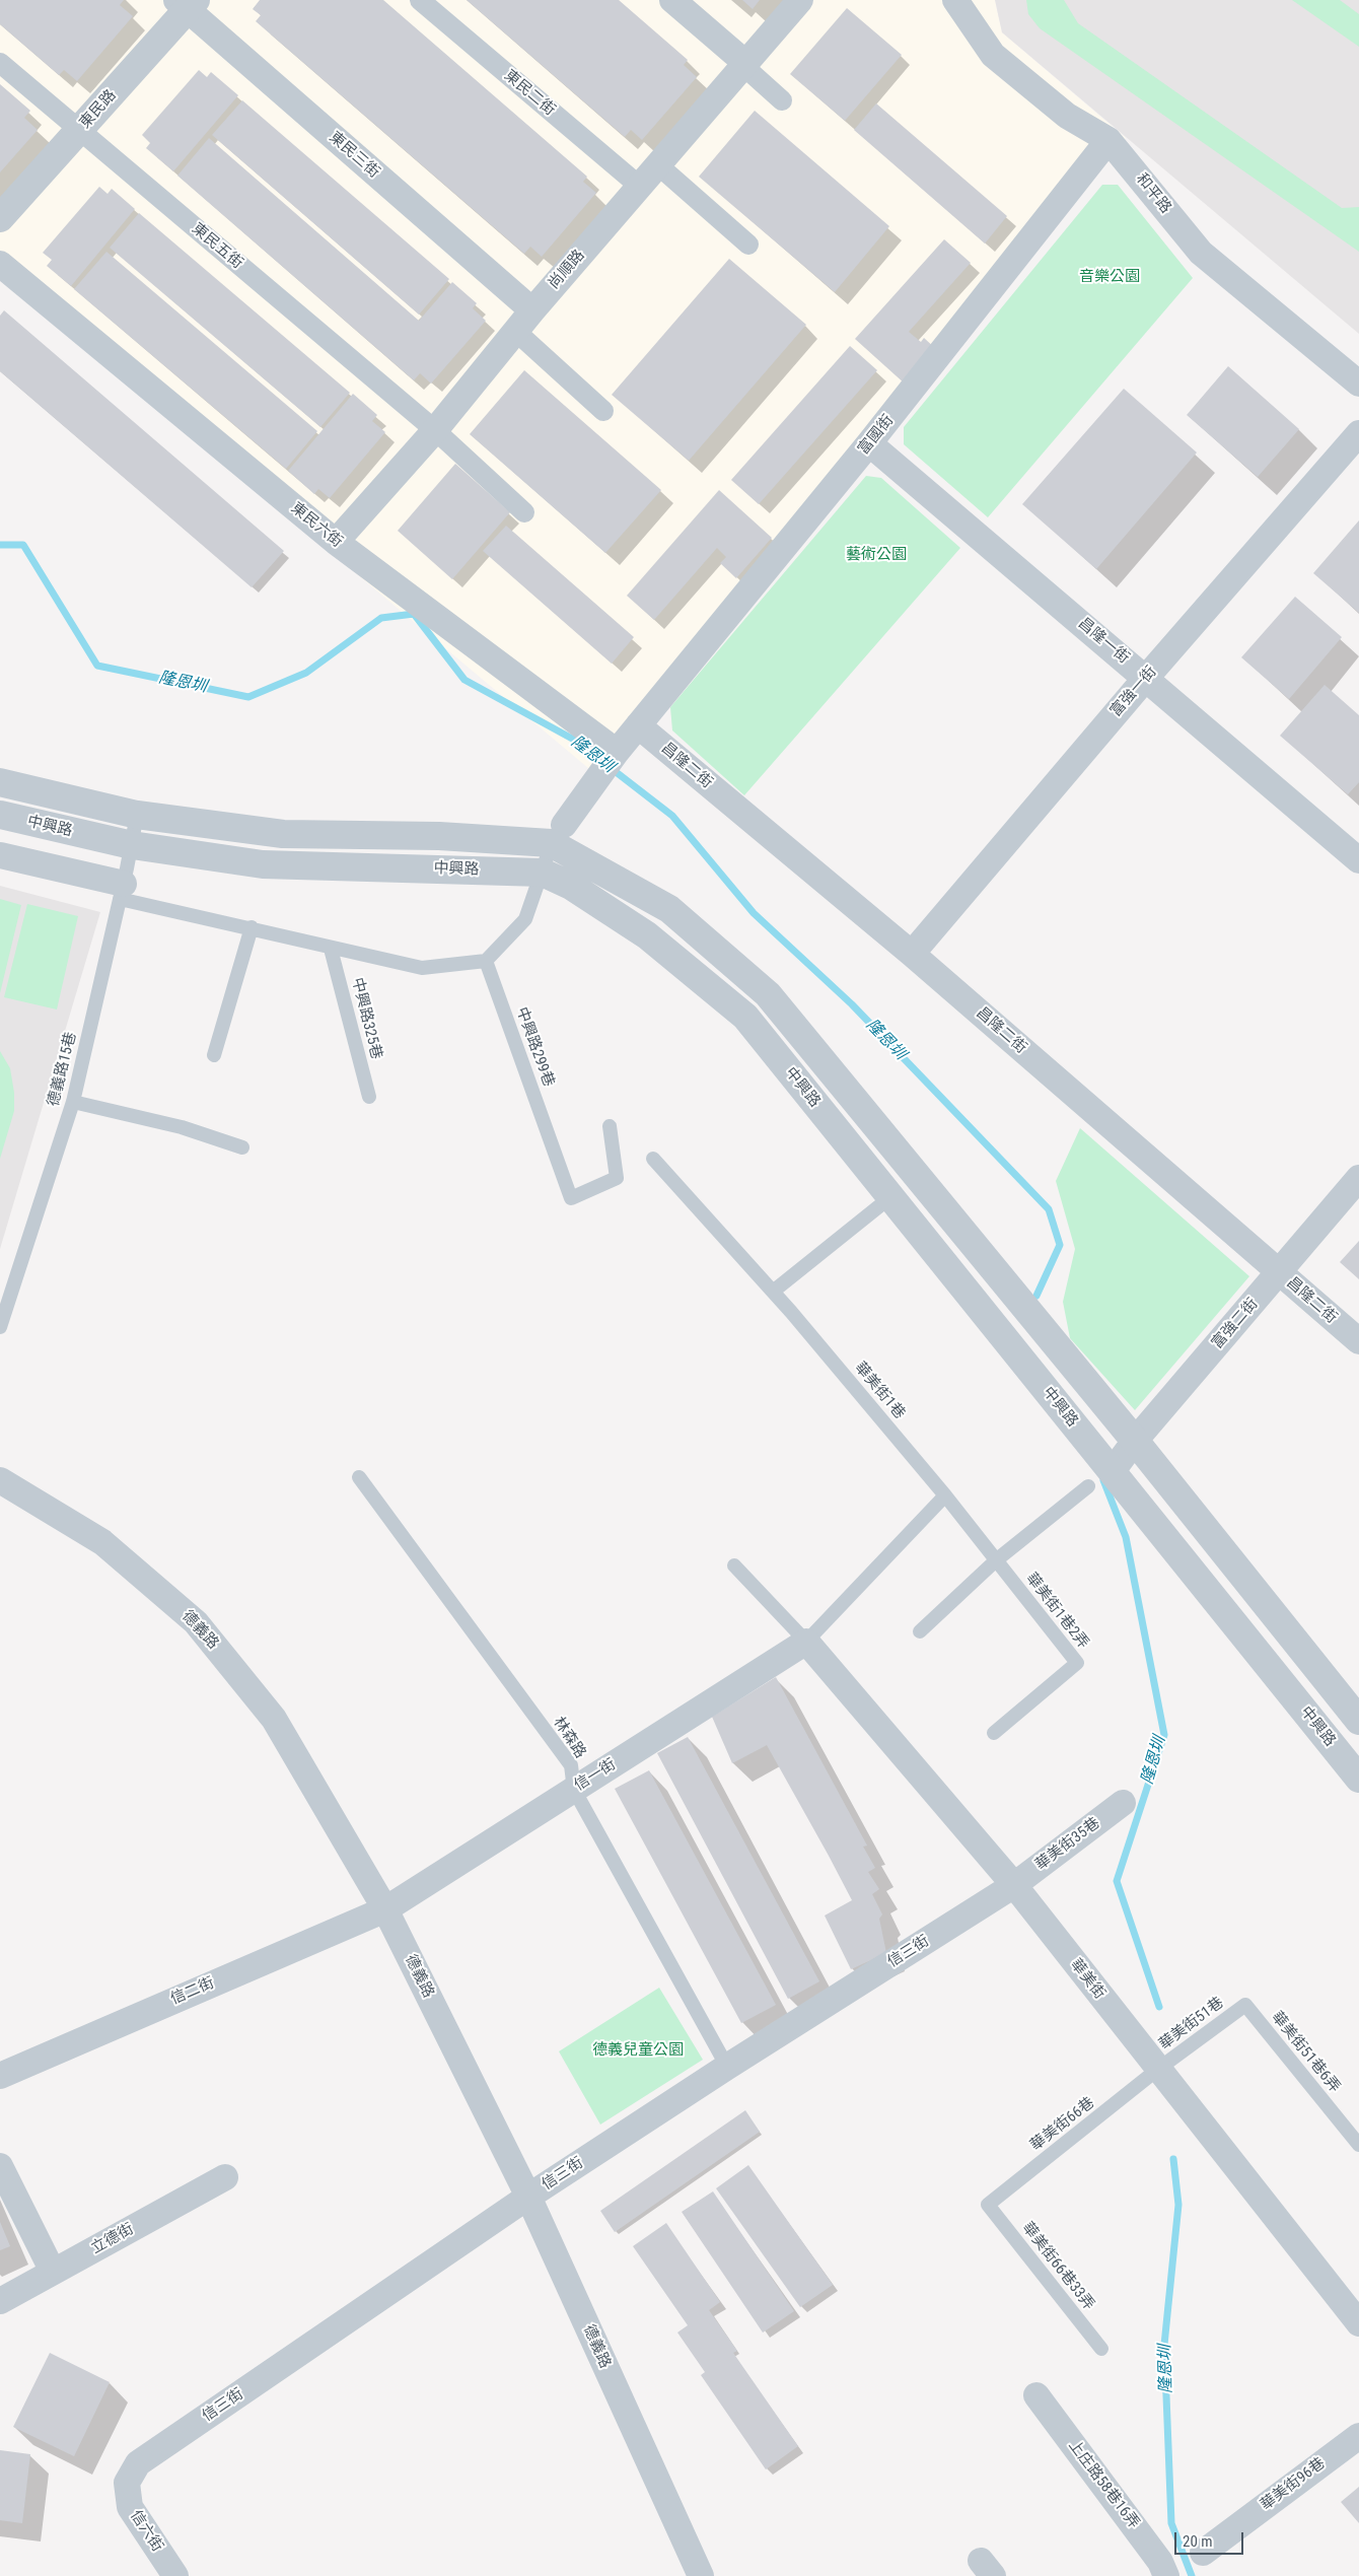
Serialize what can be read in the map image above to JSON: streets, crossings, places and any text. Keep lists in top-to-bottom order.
{
  "streets": {
    "street": [
      "東民二街",
      "東民路",
      "東民三街",
      "和平路",
      "東民五街",
      "尚順路",
      "富國街",
      "東民六街",
      "昌隆一街",
      "富強一街",
      "昌隆二街",
      "中興路",
      "富強二街",
      "德義路",
      "信一街",
      "華美街35巷",
      "信三街",
      "華美街",
      "信二街",
      "立德街",
      "上庄路58巷16弄",
      "華美街96巷",
      "信六街"
    ],
    "lane": [
      "中興路325巷",
      "中興路299巷",
      "德義路15巷",
      "華美街1巷",
      "華美街1巷2弄",
      "林森路",
      "華美街51巷",
      "華美街51巷6弄",
      "華美街66巷",
      "華美街66巷33弄"
    ]
  },
  "crossings": [
    ["東民二街", "尚順路"],
    ["東民路", "東民三街"],
    ["東民路", "東民五街"],
    ["東民三街", "尚順路"],
    ["和平路", "富國街"],
    ["東民五街", "尚順路"],
    ["尚順路", "東民六街"],
    ["富國街", "昌隆一街"],
    ["富國街", "昌隆二街"],
    ["昌隆一街", "富強一街"],
    ["富強一街", "昌隆二街"],
    ["昌隆二街", "富強二街"],
    ["中興路", "德義路15巷"],
    ["中興路", "富強二街"],
    ["華美街1巷", "華美街1巷2弄"],
    ["德義路", "信一街"],
    ["德義路", "信三街"],
    ["德義路", "信二街"],
    ["林森路", "信一街"],
    ["林森路", "信三街"],
    ["信一街", "華美街"],
    ["信一街", "信二街"],
    ["華美街35巷", "信三街"],
    ["華美街35巷", "華美街"],
    ["信三街", "華美街"],
    ["信三街", "信六街"],
    ["華美街", "華美街51巷"],
    ["華美街", "華美街66巷"],
    ["華美街51巷", "華美街51巷6弄"],
    ["華美街51巷", "華美街66巷"],
    ["華美街66巷", "華美街66巷33弄"]
  ],
  "water": ["隆恩圳"],
  "parks": ["音樂公園", "藝術公園", "德義兒童公園"],
  "scale_bar": "20 m"
}
